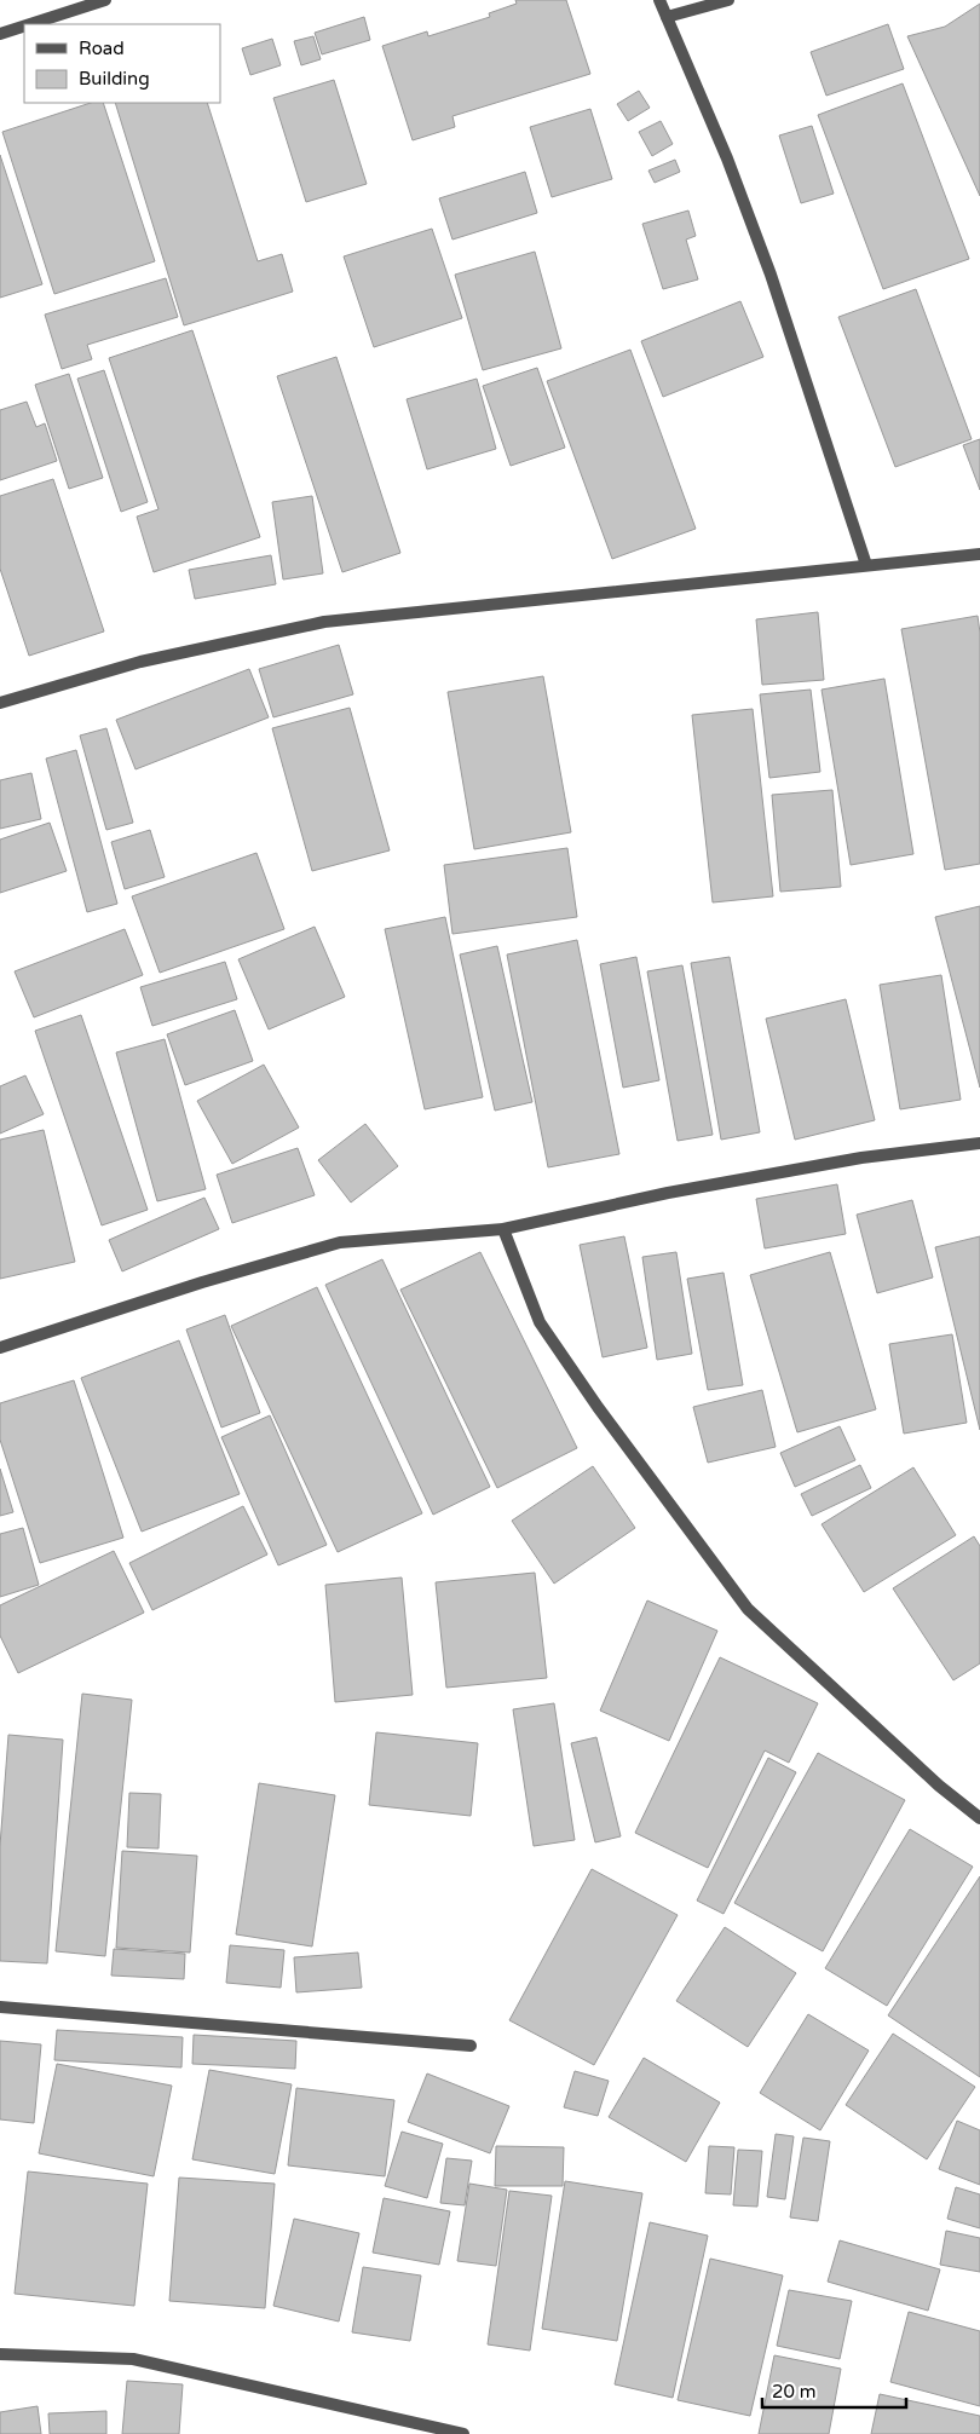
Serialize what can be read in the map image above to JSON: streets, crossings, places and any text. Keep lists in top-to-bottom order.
{
  "legend": ["Road", "Building"],
  "scale_bar": "20 m"
}
